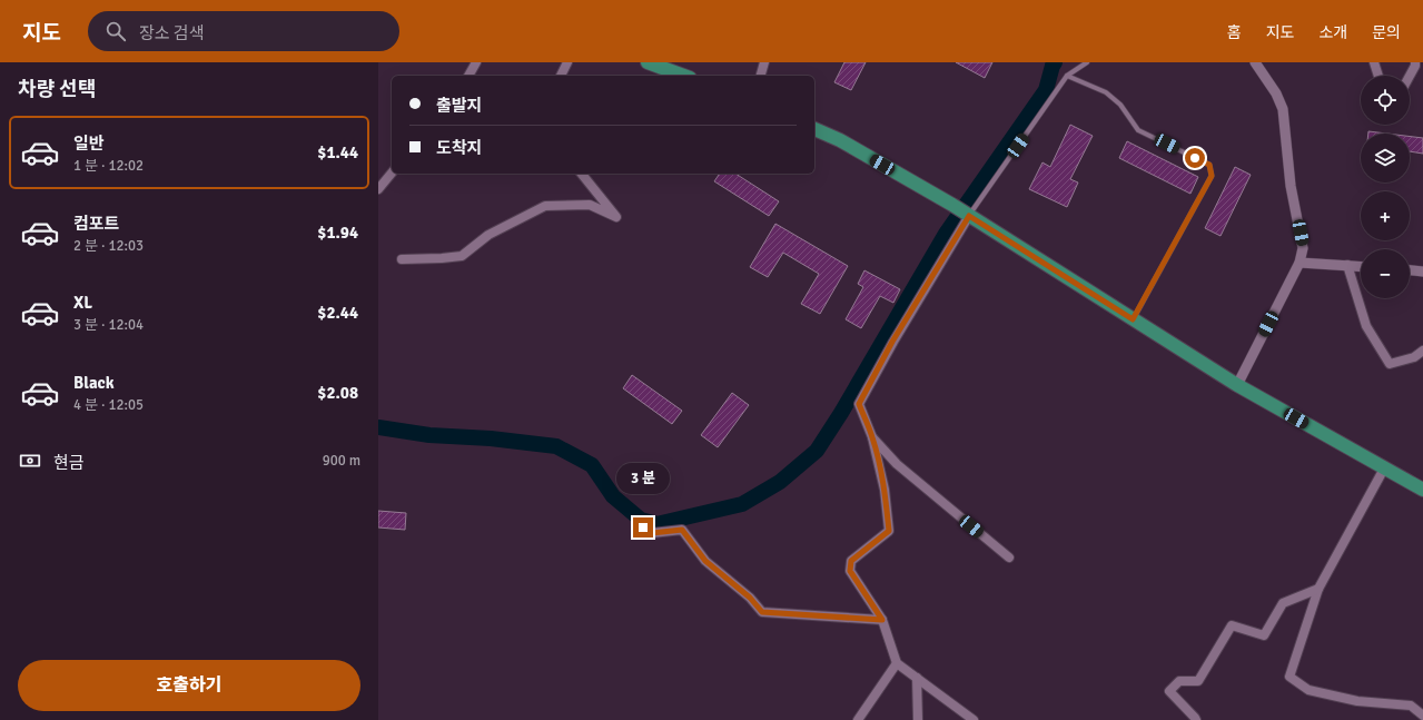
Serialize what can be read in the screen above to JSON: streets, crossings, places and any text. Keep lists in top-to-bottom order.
{
  "page": {
    "header": "지도",
    "search": "장소 검색",
    "nav": [
      "홈",
      "지도",
      "소개",
      "문의"
    ],
    "heading": "차량 선택",
    "map_buttons": ["+", "−"],
    "banner": ["출발지", "도착지"],
    "list": [
      {
        "name": "일반",
        "note": "1 분 · 12:02",
        "value": "$1.44"
      },
      {
        "name": "컴포트",
        "note": "2 분 · 12:03",
        "value": "$1.94"
      },
      {
        "name": "XL",
        "note": "3 분 · 12:04",
        "value": "$2.44"
      },
      {
        "name": "Black",
        "note": "4 분 · 12:05",
        "value": "$2.08"
      }
    ],
    "pay": ["현금", "900 m"],
    "bubble": "3 분",
    "buttons": "호출하기"
  }
}
